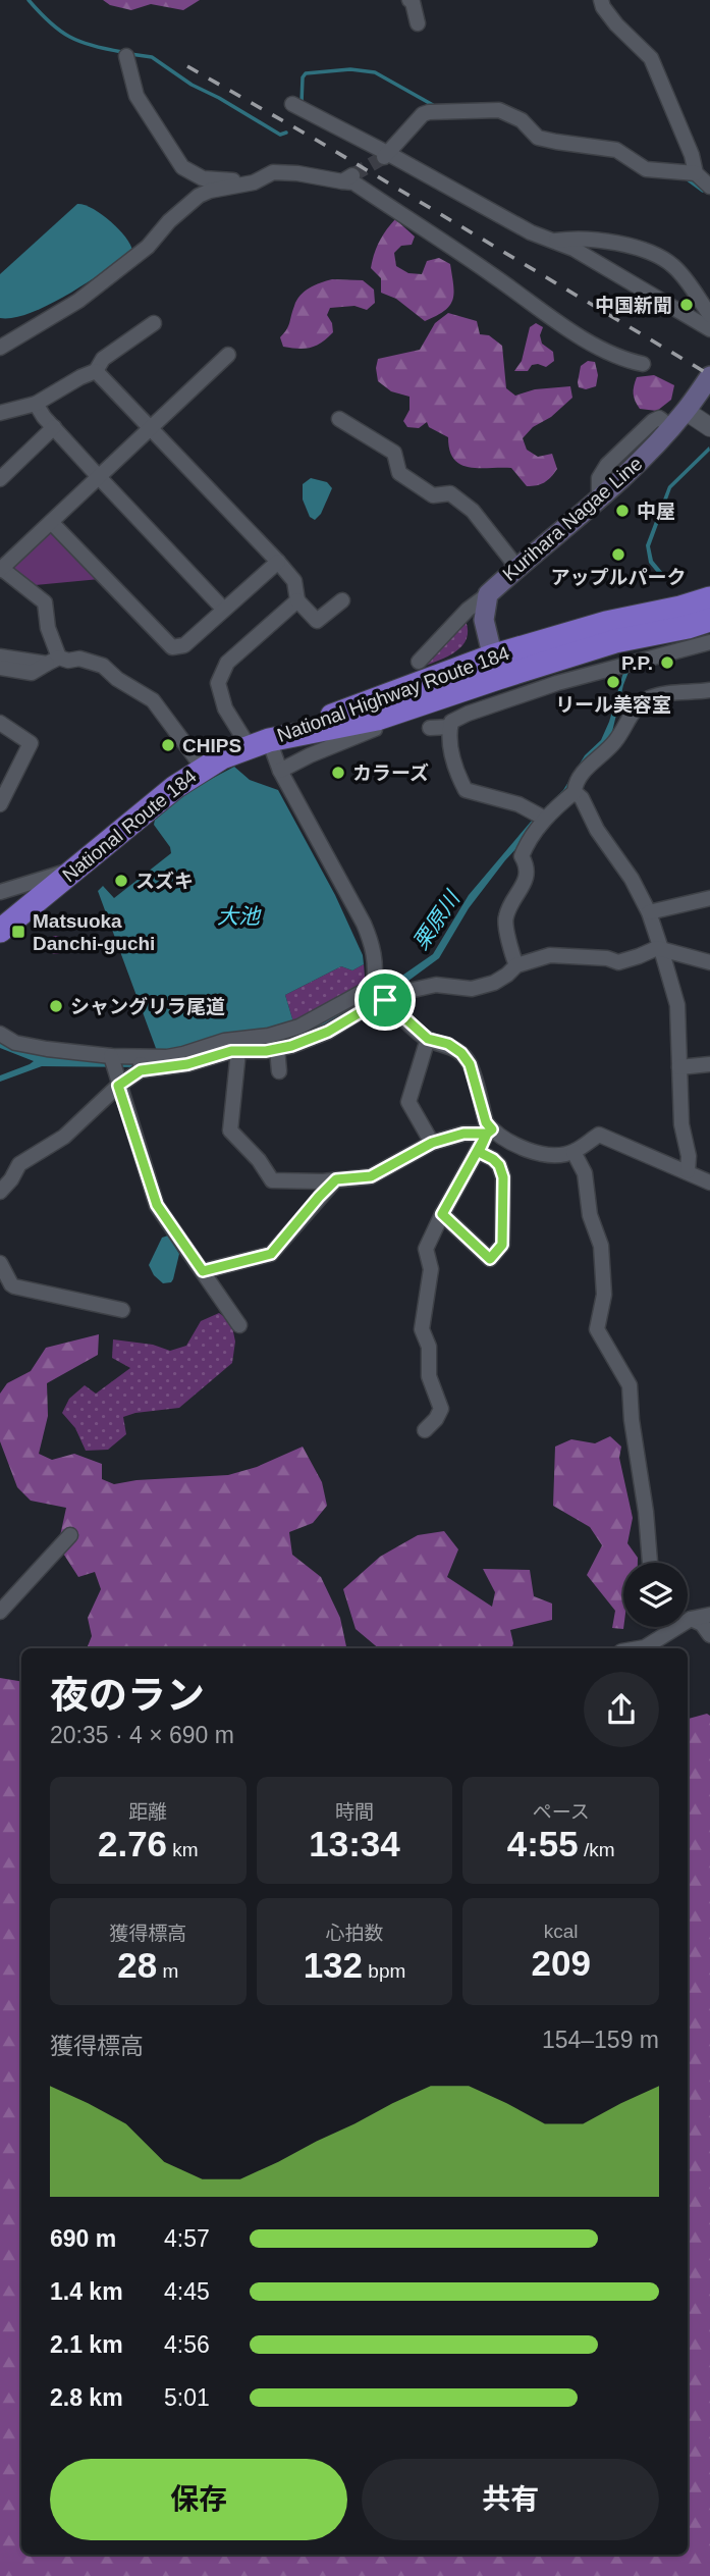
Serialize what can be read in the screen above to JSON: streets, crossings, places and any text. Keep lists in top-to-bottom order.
{
  "streets": {
    "highway": ["National Highway Route 184", "National Route 184"],
    "main road": ["Kurihara Nagae Line"]
  },
  "crossings": [
    ["Kurihara Nagae Line", "National Highway Route 184"],
    ["National Highway Route 184", "National Route 184"]
  ],
  "water": ["大池", "栗原川"],
  "places": {
    "other": [
      "中国新聞",
      "中屋",
      "アップルパーク",
      "P.P.",
      "リール美容室",
      "CHIPS",
      "カラーズ",
      "スズキ",
      "シャングリラ尾道"
    ],
    "transit": ["Matsuoka Danchi-guchi"]
  },
  "page": {
    "heading": ["夜のラン", "20:35 · 4 × 690 m"],
    "stats": [
      ["距離", "2.76 km"],
      ["時間", "13:34"],
      ["ペース", "4:55 /km"],
      ["獲得標高", "28 m"],
      ["心拍数", "132 bpm"],
      ["kcal", "209"]
    ],
    "chart": ["獲得標高", "154–159 m"],
    "list": [
      {
        "name": "690 m",
        "note": "4:57"
      },
      {
        "name": "1.4 km",
        "note": "4:45"
      },
      {
        "name": "2.1 km",
        "note": "4:56"
      },
      {
        "name": "2.8 km",
        "note": "5:01"
      }
    ],
    "buttons": ["保存", "共有"]
  }
}
